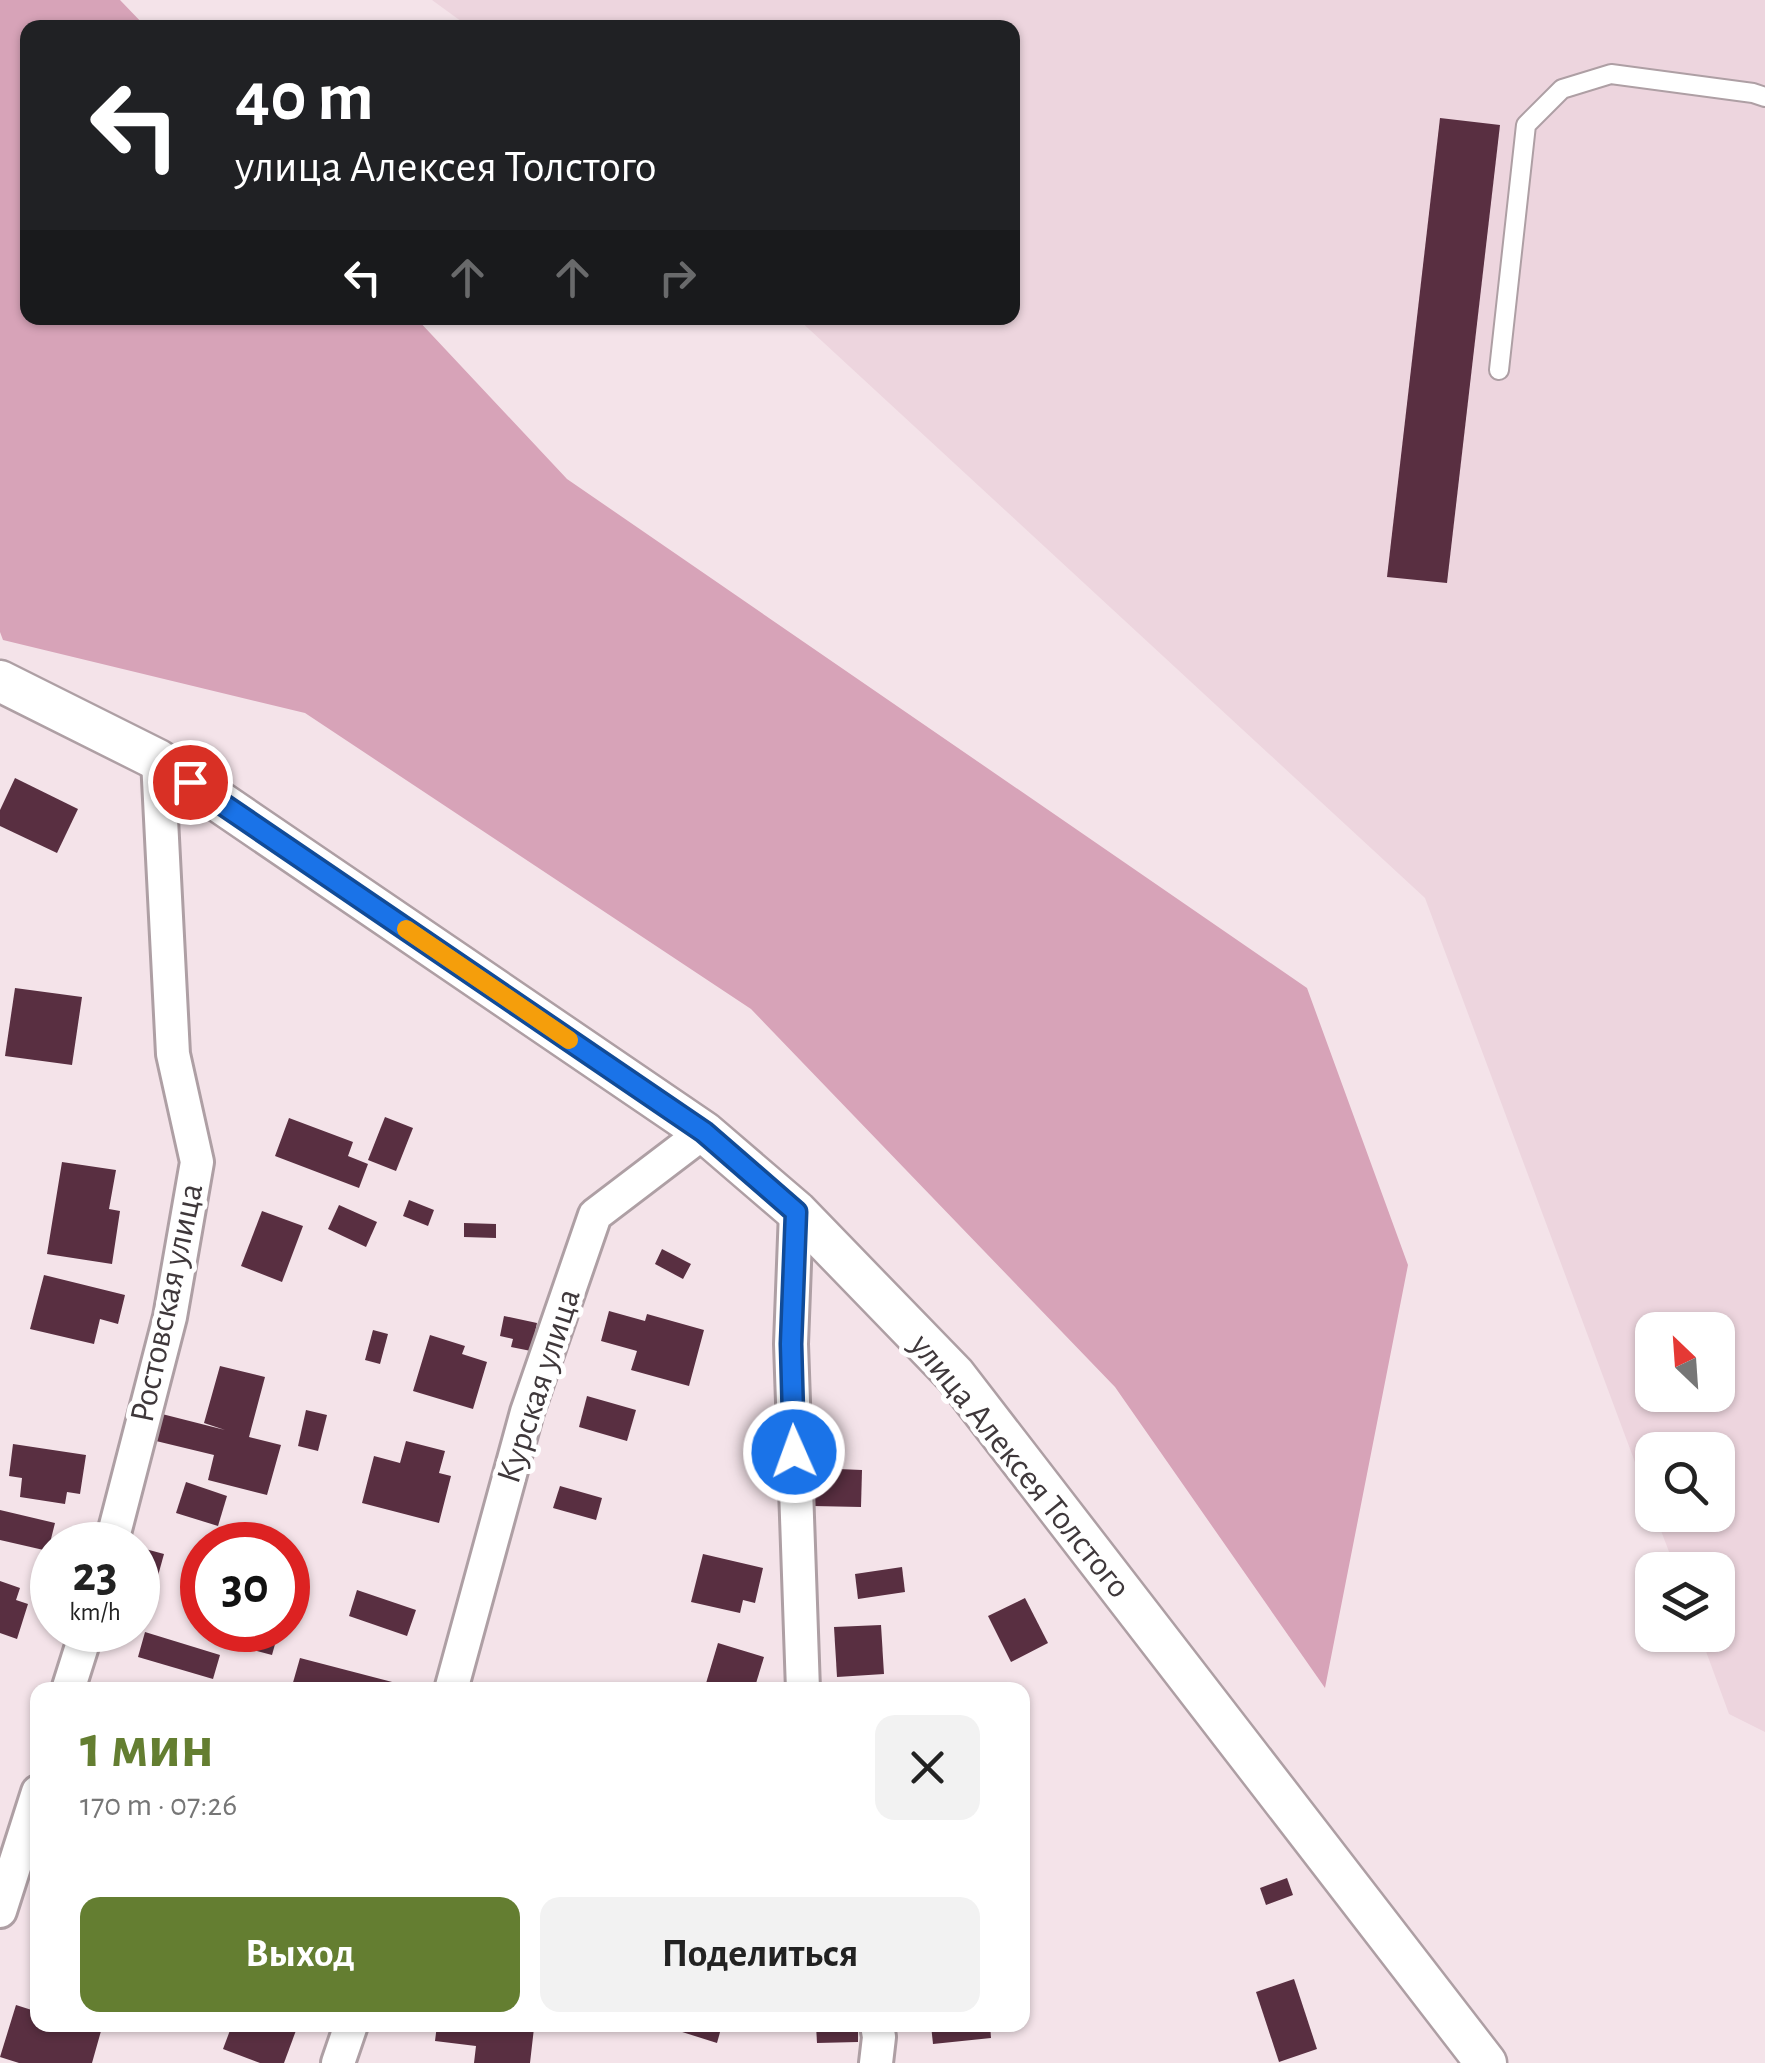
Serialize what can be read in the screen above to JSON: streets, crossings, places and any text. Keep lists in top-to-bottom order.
{
  "streets": {
    "street": ["Ростовская улица", "Курская улица", "улица Алексея Толстого"]
  },
  "crossings": [
    ["Ростовская улица", "улица Алексея Толстого"],
    ["Курская улица", "улица Алексея Толстого"]
  ],
  "north": "top left",
  "page": {
    "turn": ["40 m", "улица Алексея Толстого"],
    "speed": "23 km/h",
    "limit": "30",
    "heading": ["1 мин", "170 m · 07:26"],
    "buttons": ["Выход", "Поделиться"]
  }
}
